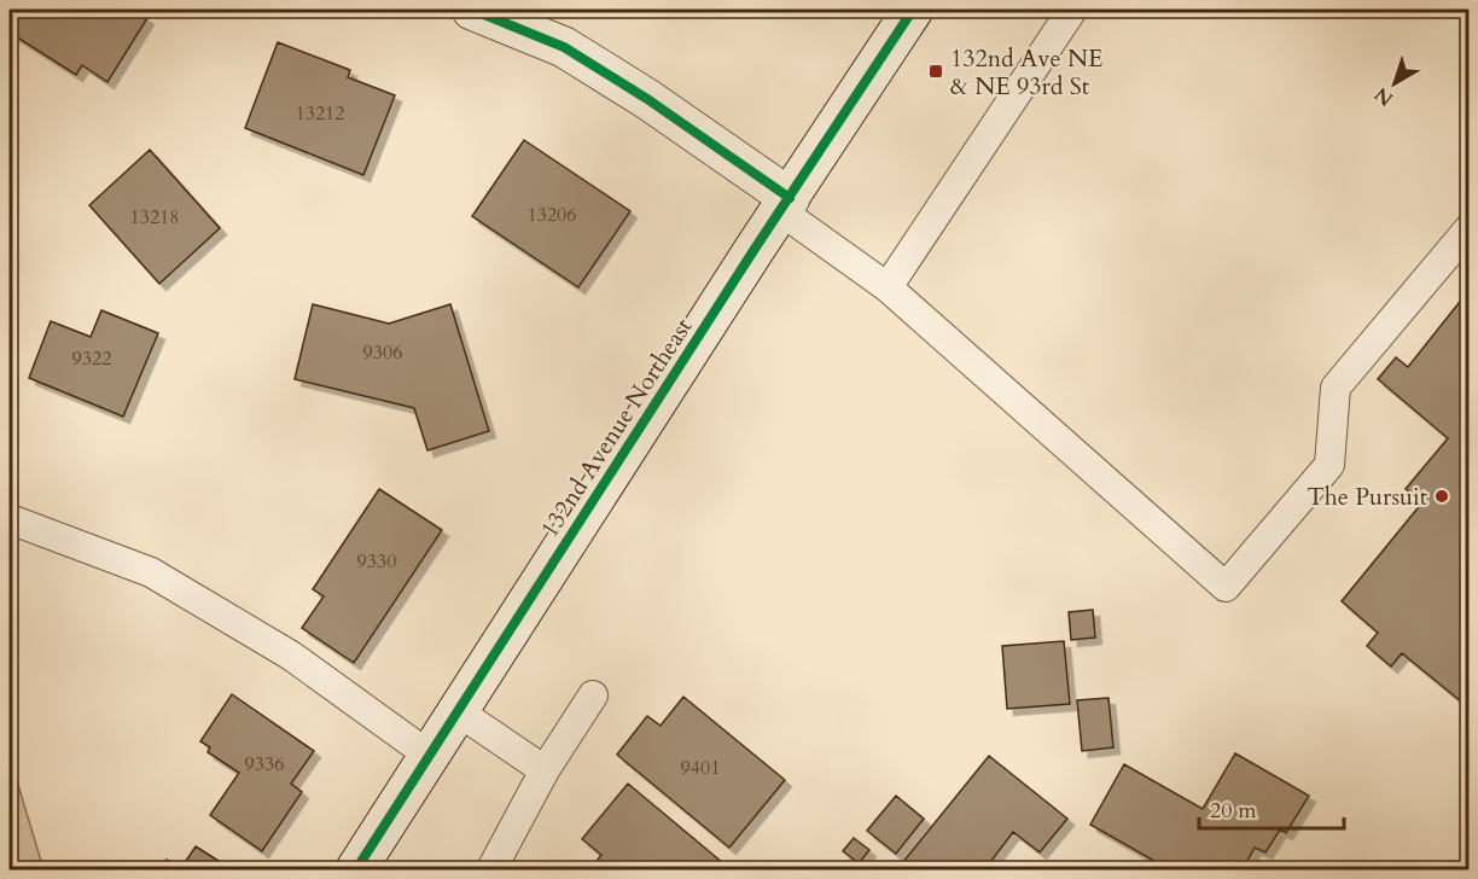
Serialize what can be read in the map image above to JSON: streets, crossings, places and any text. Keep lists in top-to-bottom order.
{
  "streets": {
    "street": ["132nd Avenue Northeast"]
  },
  "places": {
    "transit": ["132nd Ave NE & NE 93rd St"],
    "other": ["The Pursuit"]
  },
  "house_numbers": [
    "13212",
    "13206",
    "13218",
    "9306",
    "9322",
    "9330",
    "9336",
    "9401"
  ],
  "scale_bar": "20 m",
  "north": "bottom left"
}
